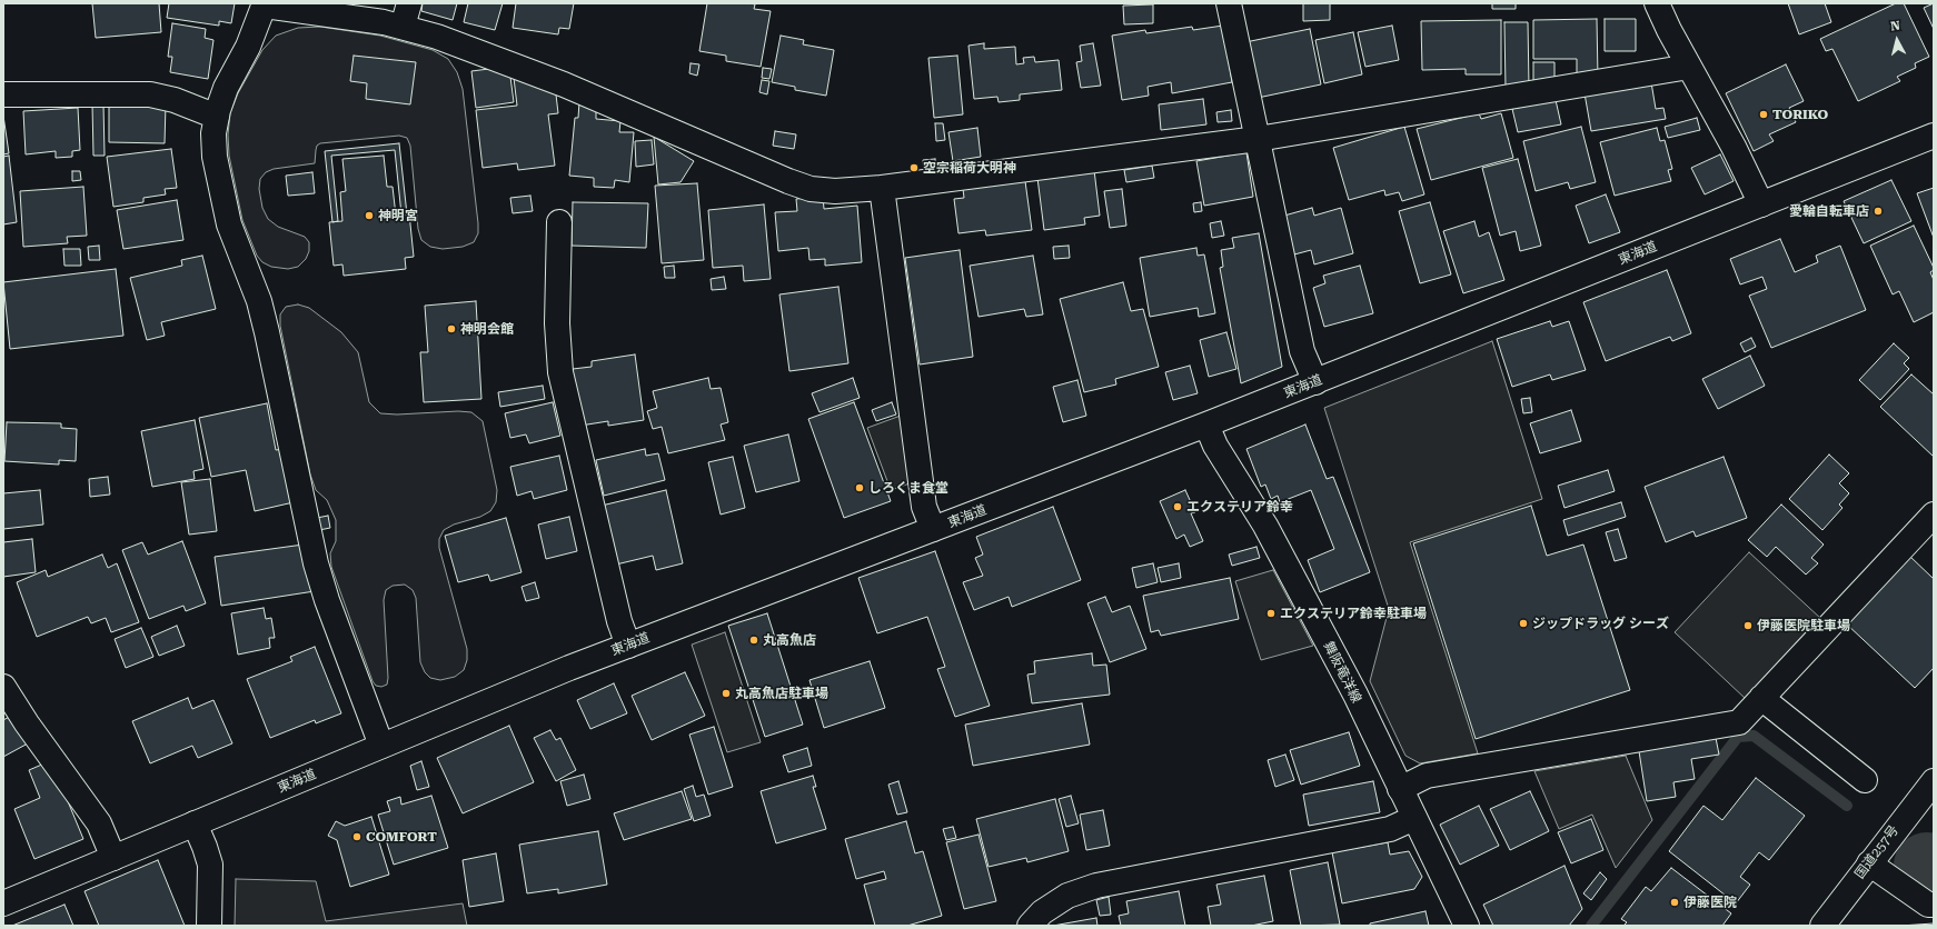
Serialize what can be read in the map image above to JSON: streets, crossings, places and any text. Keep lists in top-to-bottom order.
{
  "streets": {
    "main road": ["東海道", "舞阪竜洋線", "国道257号"]
  },
  "crossings": [
    ["東海道", "舞阪竜洋線"]
  ],
  "places": [
    "TORIKO",
    "空宗稲荷大明神",
    "愛輪自転車店",
    "神明宮",
    "神明会館",
    "しろくま食堂",
    "エクステリア鈴幸",
    "エクステリア鈴幸駐車場",
    "ジップドラッグ シーズ",
    "伊藤医院駐車場",
    "丸高魚店",
    "丸高魚店駐車場",
    "COMFORT",
    "伊藤医院"
  ],
  "north": "top"
}
